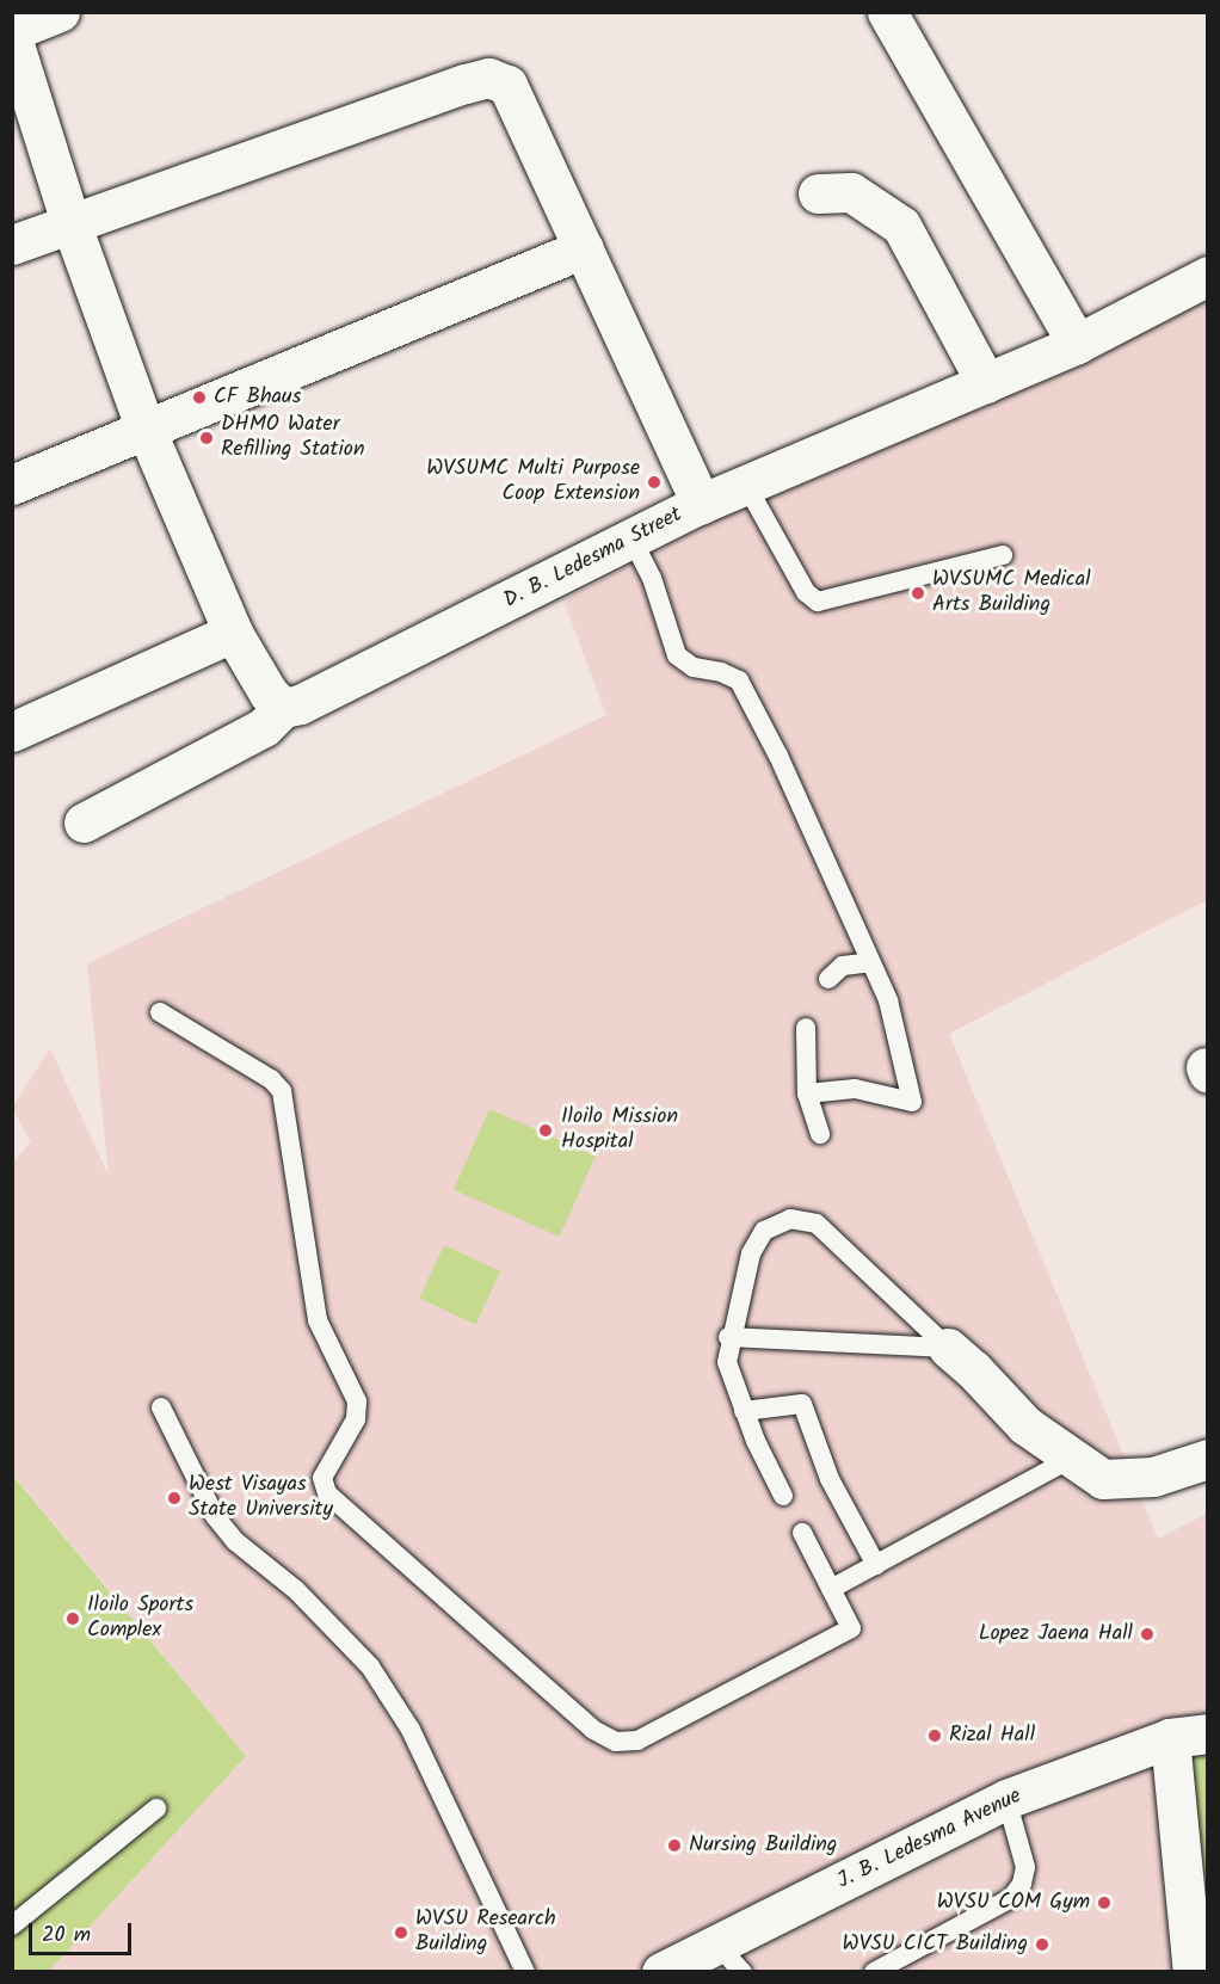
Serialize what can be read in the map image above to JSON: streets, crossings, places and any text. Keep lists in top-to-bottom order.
{
  "streets": {
    "street": ["D. B. Ledesma Street", "J. B. Ledesma Avenue"]
  },
  "places": [
    "CF Bhaus",
    "DHMO Water Refilling Station",
    "WVSUMC Multi Purpose Coop Extension",
    "WVSUMC Medical Arts Building",
    "Iloilo Mission Hospital",
    "West Visayas State University",
    "Iloilo Sports Complex",
    "Lopez Jaena Hall",
    "Rizal Hall",
    "Nursing Building",
    "WVSU COM Gym",
    "WVSU Research Building",
    "WVSU CICT Building"
  ],
  "scale_bar": "20 m"
}
